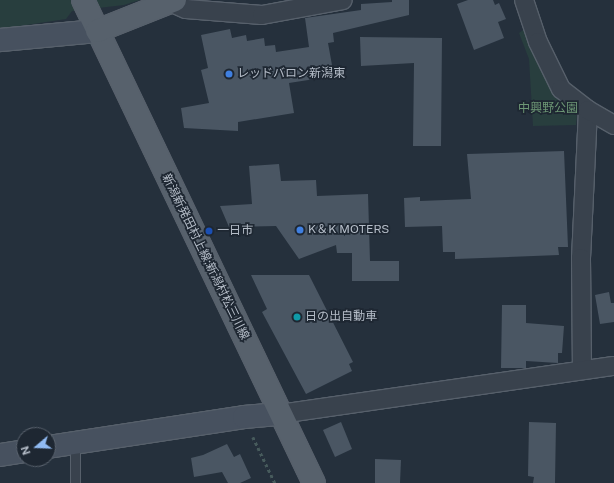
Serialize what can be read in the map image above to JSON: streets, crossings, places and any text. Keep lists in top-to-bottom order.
{
  "streets": {
    "main road": ["新潟新発田村上線;新潟村松三川線"]
  },
  "parks": ["中興野公園"],
  "places": [
    "レッドバロン新潟東",
    "K＆K MOTERS",
    "一日市",
    "日の出自動車"
  ],
  "north": "left"
}
